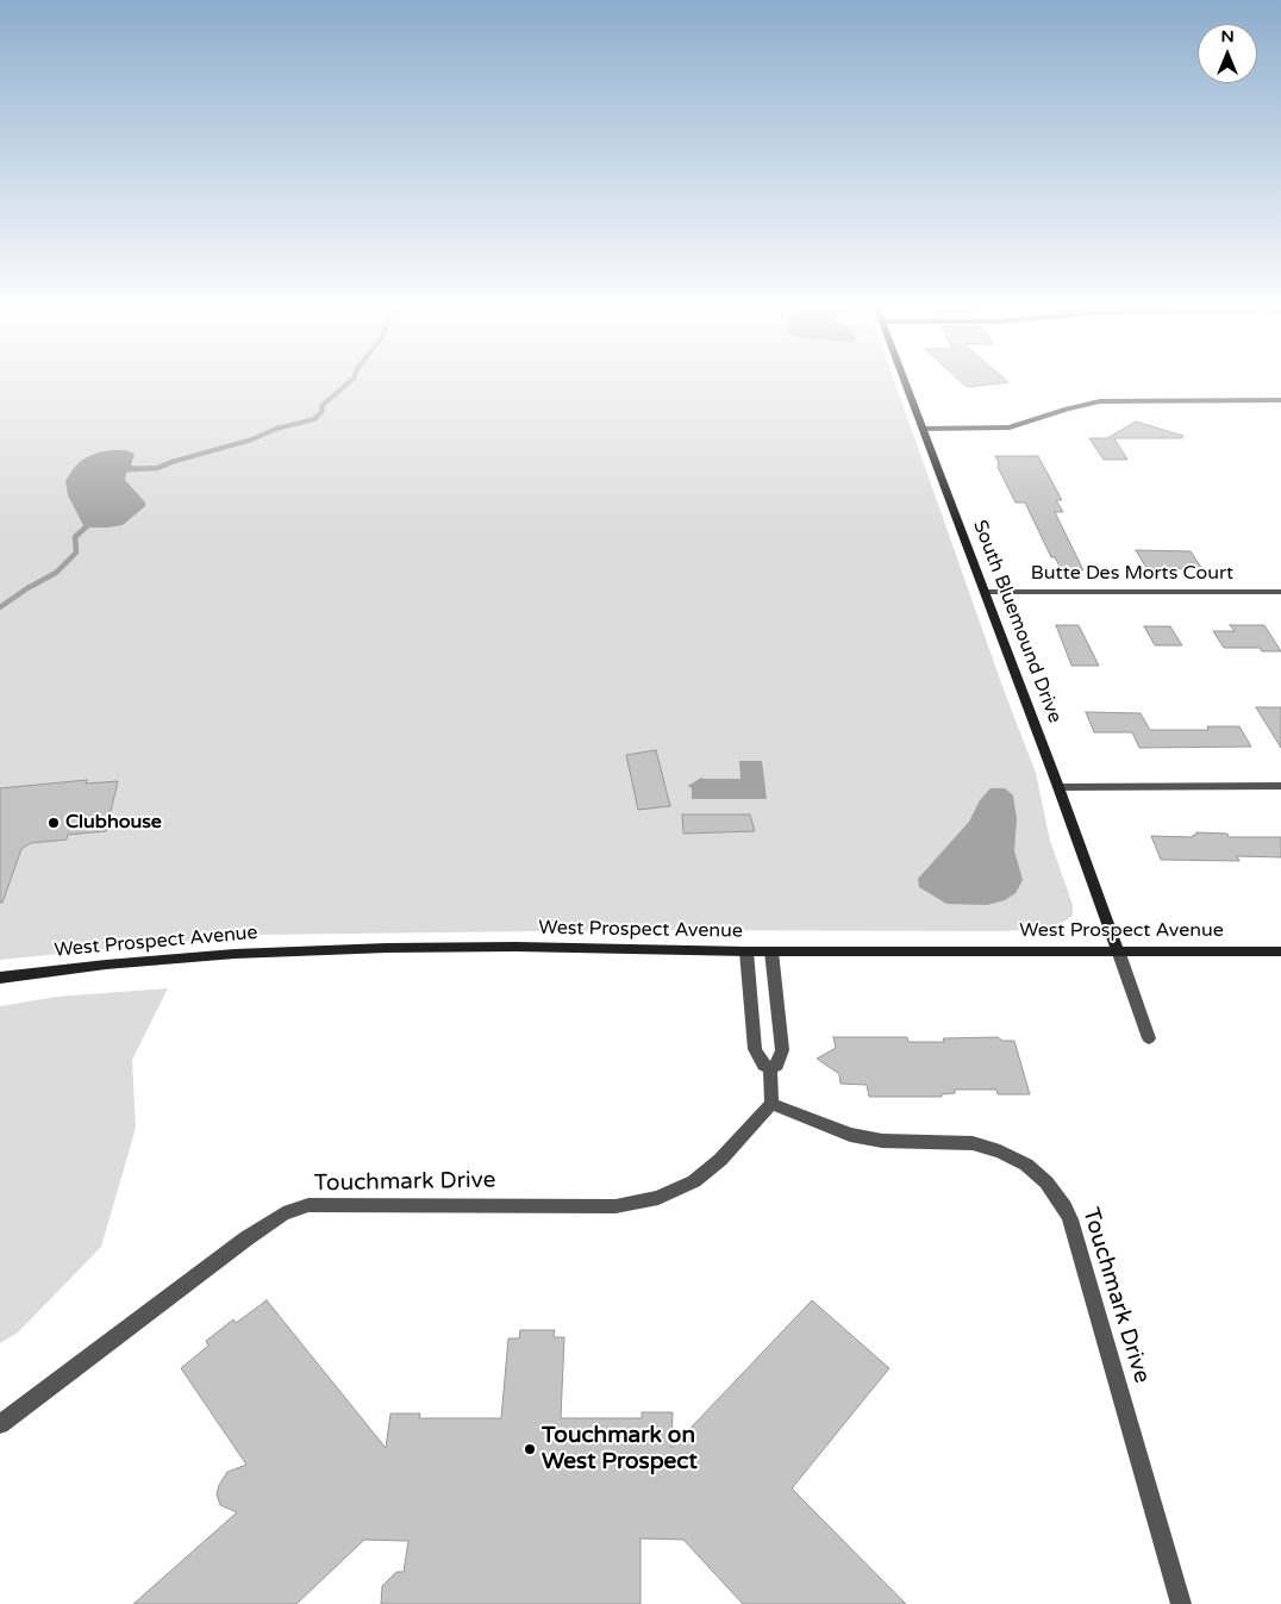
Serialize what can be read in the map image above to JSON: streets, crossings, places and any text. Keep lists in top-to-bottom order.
{
  "streets": {
    "main road": ["South Bluemound Drive", "West Prospect Avenue"],
    "street": ["Butte Des Morts Court", "Touchmark Drive"]
  },
  "crossings": [
    ["Butte Des Morts Court", "South Bluemound Drive"],
    ["South Bluemound Drive", "West Prospect Avenue"]
  ],
  "places": ["Clubhouse", "Touchmark on West Prospect"],
  "north": "top"
}
